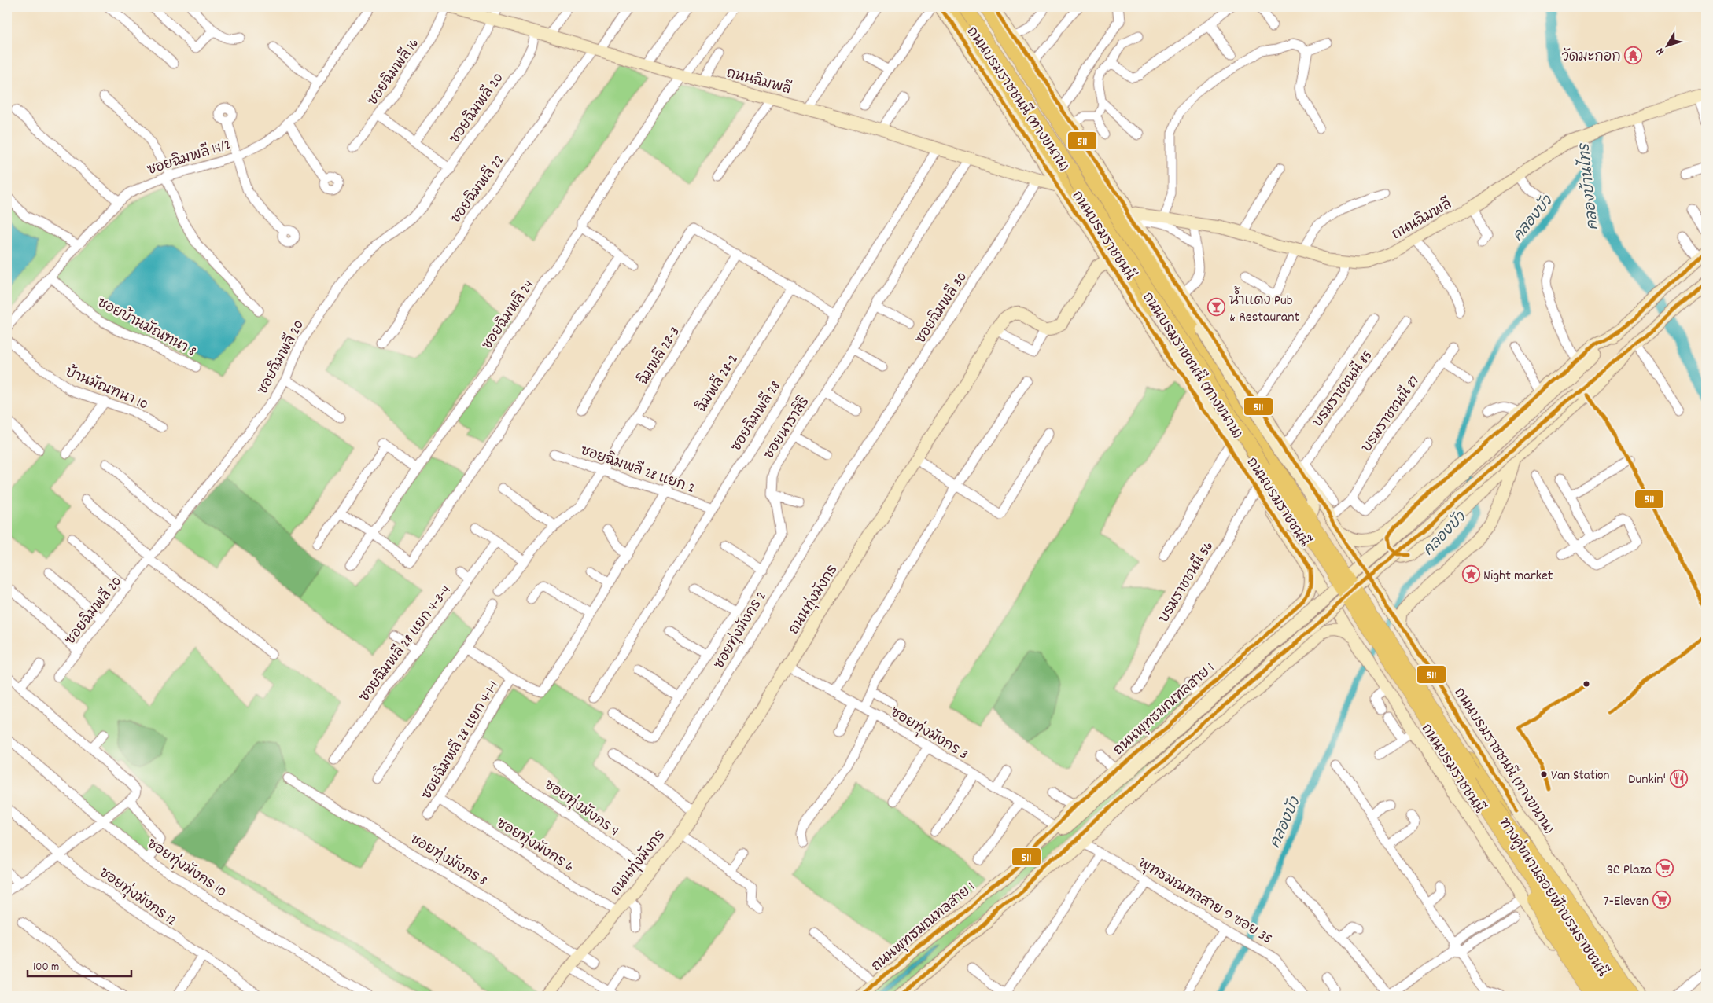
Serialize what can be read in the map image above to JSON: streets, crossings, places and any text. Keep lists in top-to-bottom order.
{
  "streets": {
    "main road": [
      "ถนนฉิมพลี",
      "ถนนบรมราชชนนี (ทางขนาน)",
      "ถนนบรมราชชนนี",
      "ถนนทุ่งมังกร",
      "ถนนพุทธมณฑลสาย 1",
      "ทางคู่ขนานลอยฟ้าบรมราชชนนี"
    ],
    "street": [
      "ซอยฉิมพลี 16",
      "ซอยฉิมพลี 20",
      "ซอยฉิมพลี 14/2",
      "ซอยฉิมพลี 22",
      "ซอยฉิมพลี 30",
      "ซอยฉิมพลี 24",
      "ซอยบ้านมัณฑนา 8",
      "ฉิมพลี 28-3",
      "ฉิมพลี 28-2",
      "บ้านมัณฑนา 10",
      "บรมราชชนนี 85",
      "บรมราชชนนี 87",
      "ซอยฉิมพลี 28",
      "ซอยนาราสิริ",
      "ซอยฉิมพลี 28 แยก 2",
      "บรมราชชนนี 56",
      "ซอยทุ่งมังกร 2",
      "ซอยฉิมพลี 28 แยก 4-3-4",
      "ซอยทุ่งมังกร 3",
      "ซอยฉิมพลี 28 แยก 4-1-1",
      "ซอยทุ่งมังกร 4",
      "ซอยทุ่งมังกร 6",
      "ซอยทุ่งมังกร 8",
      "ซอยทุ่งมังกร 10",
      "ซอยทุ่งมังกร 12",
      "พุทธมณฑลสาย ๑ ซอย 35"
    ]
  },
  "crossings": [
    ["ถนนฉิมพลี", "ถนนบรมราชชนนี (ทางขนาน)"],
    ["ถนนฉิมพลี", "ซอยฉิมพลี 20"],
    ["ถนนฉิมพลี", "ซอยฉิมพลี 22"],
    ["ถนนฉิมพลี", "ซอยฉิมพลี 30"],
    ["ถนนฉิมพลี", "ซอยฉิมพลี 24"],
    ["ถนนฉิมพลี", "ซอยฉิมพลี 28"],
    ["ถนนฉิมพลี", "ซอยนาราสิริ"],
    ["ถนนบรมราชชนนี (ทางขนาน)", "ถนนบรมราชชนนี"],
    ["ถนนบรมราชชนนี (ทางขนาน)", "บรมราชชนนี 85"],
    ["ถนนบรมราชชนนี (ทางขนาน)", "บรมราชชนนี 87"],
    ["ถนนบรมราชชนนี (ทางขนาน)", "บรมราชชนนี 56"],
    ["ถนนบรมราชชนนี (ทางขนาน)", "ถนนพุทธมณฑลสาย 1"],
    ["ซอยฉิมพลี 14/2", "ซอยบ้านมัณฑนา 8"],
    ["ซอยฉิมพลี 30", "ซอยทุ่งมังกร 2"],
    ["ฉิมพลี 28-3", "ซอยฉิมพลี 28 แยก 2"],
    ["ฉิมพลี 28-2", "ซอยฉิมพลี 28 แยก 2"],
    ["ฉิมพลี 28-2", "ซอยฉิมพลี 28 แยก 4-1-1"],
    ["ซอยฉิมพลี 28", "ซอยฉิมพลี 28 แยก 2"],
    ["ถนนทุ่งมังกร", "ซอยทุ่งมังกร 3"],
    ["ถนนทุ่งมังกร", "ซอยทุ่งมังกร 4"],
    ["ถนนทุ่งมังกร", "ซอยทุ่งมังกร 6"],
    ["ถนนทุ่งมังกร", "ซอยทุ่งมังกร 8"],
    ["ถนนพุทธมณฑลสาย 1", "ซอยทุ่งมังกร 3"],
    ["ซอยฉิมพลี 28 แยก 4-1-1", "ซอยทุ่งมังกร 6"]
  ],
  "water": ["คลองบ้านไทร", "คลองบัว"],
  "places": {
    "temple": ["วัดมะกอก"],
    "bar": ["น้ำแดง Pub & Restaurant"],
    "place": ["Night market"],
    "other": ["Van Station"],
    "restaurant": ["Dunkin'"],
    "supermarket": ["SC Plaza", "7-Eleven"]
  },
  "lines": ["transit line 511"],
  "scale_bar": "100 m",
  "north": "bottom left"
}
